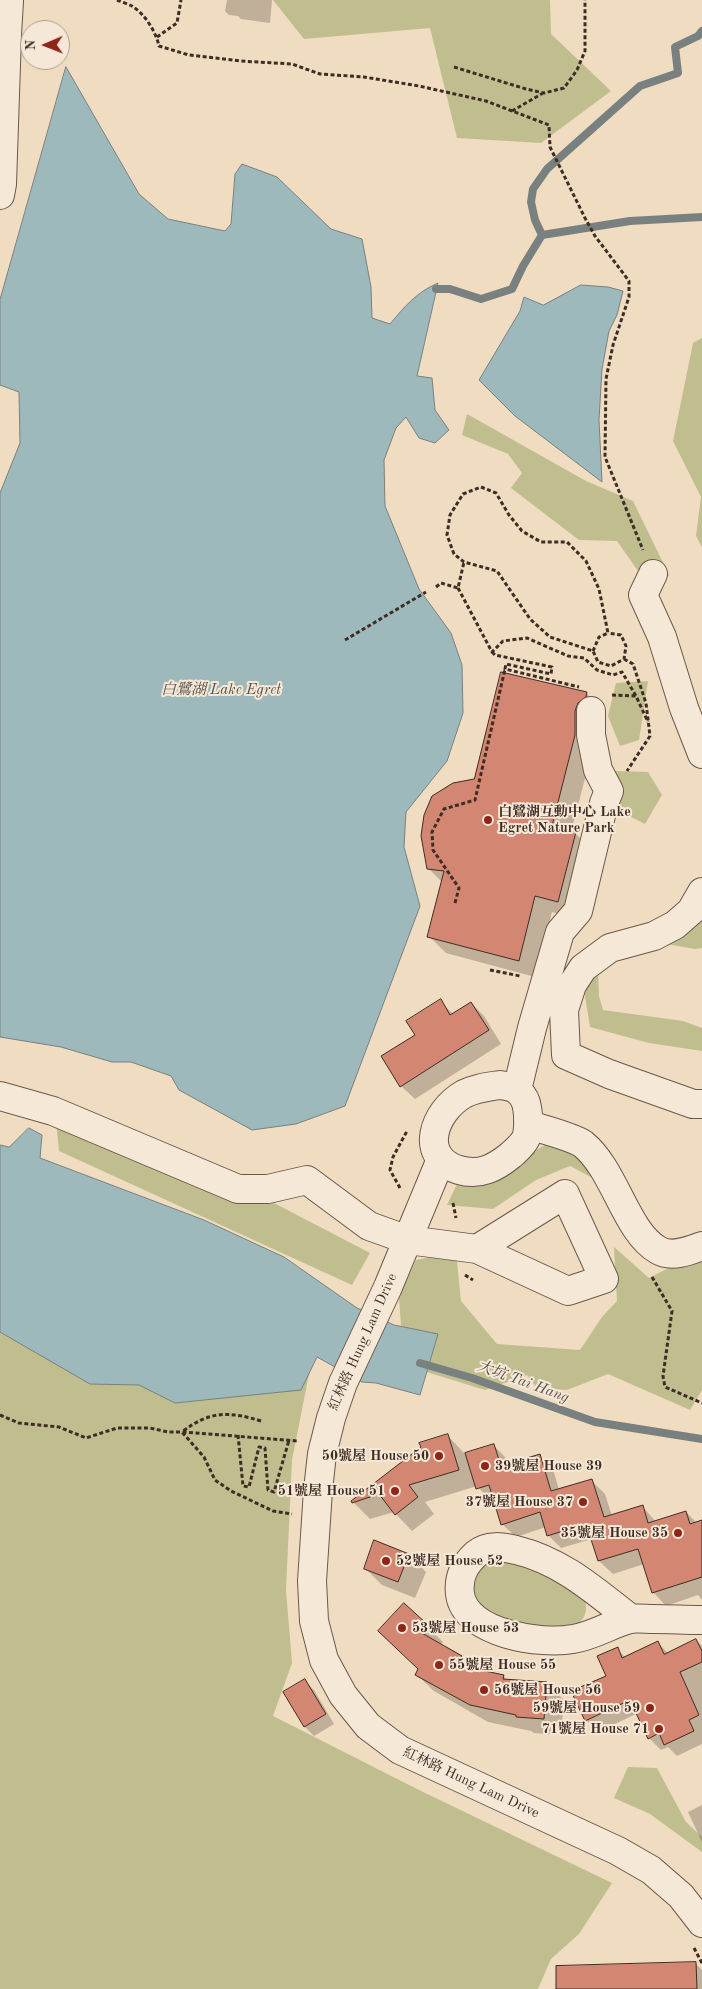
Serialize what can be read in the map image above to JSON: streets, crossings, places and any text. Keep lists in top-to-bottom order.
{
  "streets": {
    "street": ["紅林路 Hung Lam Drive"]
  },
  "water": ["白鷺湖 Lake Egret", "大坑 Tai Hang"],
  "places": [
    "白鷺湖互動中心 Lake Egret Nature Park",
    "50號屋 House 50",
    "39號屋 House 39",
    "51號屋 House 51",
    "37號屋 House 37",
    "35號屋 House 35",
    "52號屋 House 52",
    "53號屋 House 53",
    "55號屋 House 55",
    "56號屋 House 56",
    "59號屋 House 59",
    "71號屋 House 71"
  ],
  "north": "left"
}
